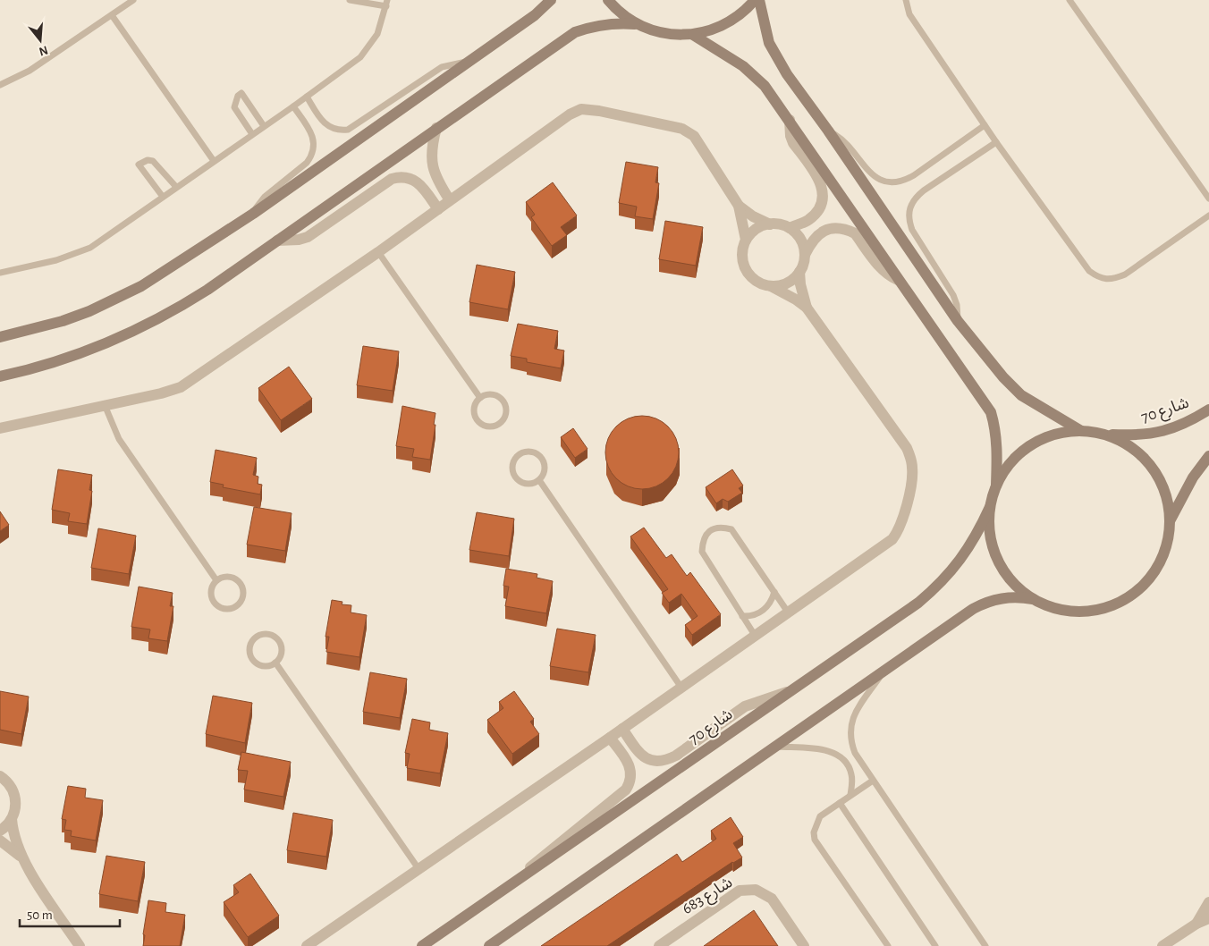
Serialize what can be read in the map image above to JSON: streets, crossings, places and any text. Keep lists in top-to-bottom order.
{
  "streets": {
    "main road": ["شارع 70"],
    "street": ["شارع 683"]
  },
  "scale_bar": "50 m",
  "north": "bottom"
}
